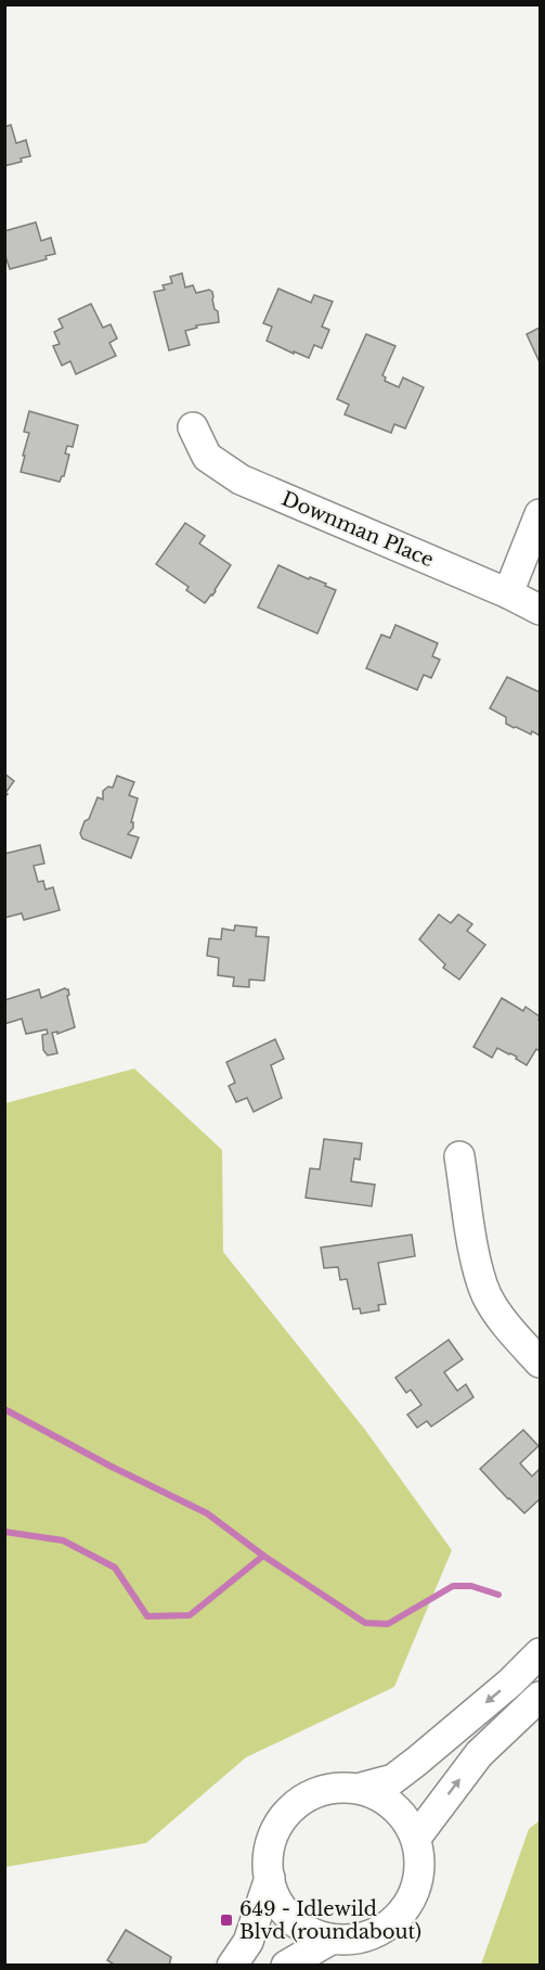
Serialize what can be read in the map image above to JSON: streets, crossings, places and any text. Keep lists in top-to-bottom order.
{
  "streets": {
    "street": ["Downman Place"]
  },
  "places": {
    "transit": ["649 - Idlewild Blvd (roundabout)"]
  }
}
